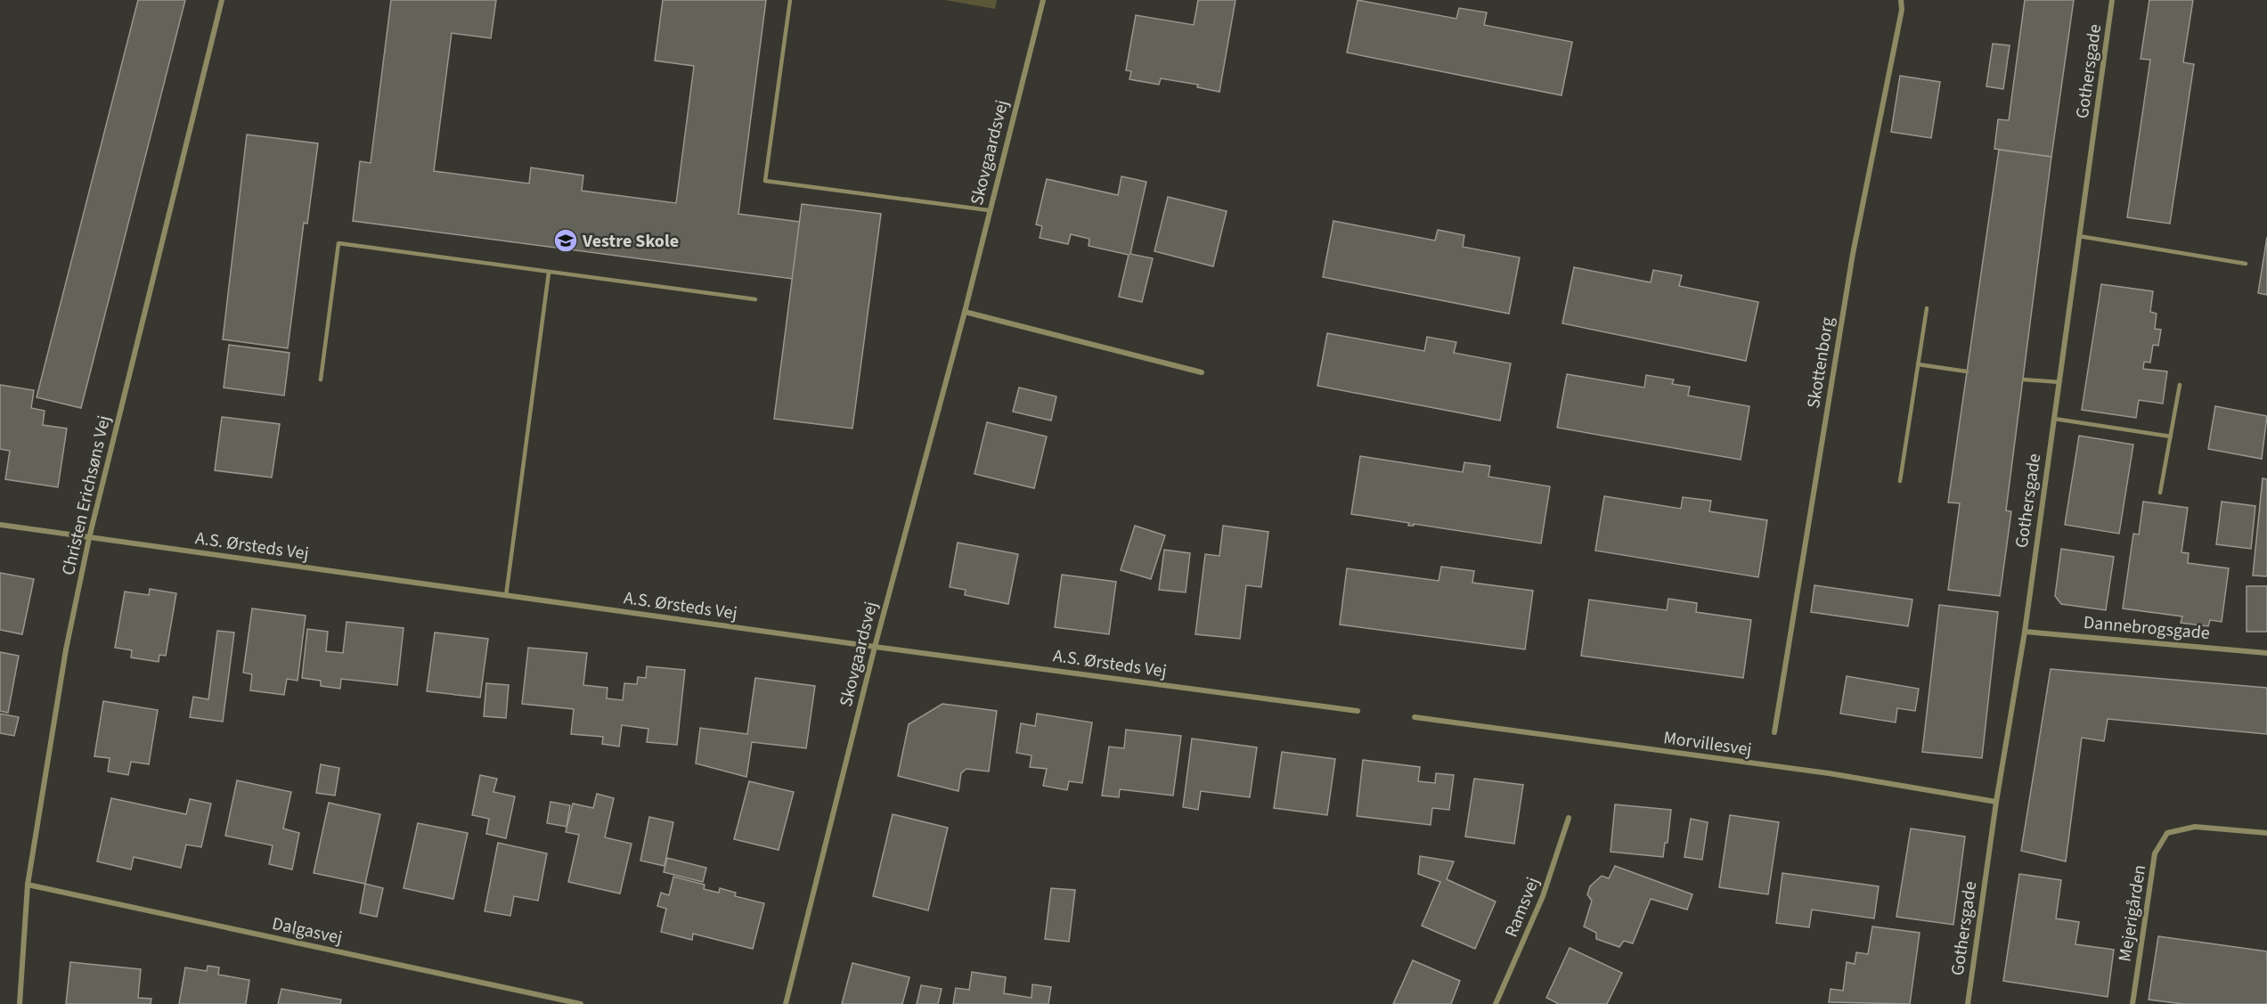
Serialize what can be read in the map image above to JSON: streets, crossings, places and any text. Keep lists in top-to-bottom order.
{
  "streets": {
    "street": [
      "Gothersgade",
      "Skovgaardsvej",
      "Skottenborg",
      "Christen Erichsøns Vej",
      "A.S. Ørsteds Vej",
      "Dannebrogsgade",
      "Morvillesvej",
      "Ramsvej",
      "Mejerigården",
      "Dalgasvej"
    ]
  },
  "crossings": [
    ["Gothersgade", "Dannebrogsgade"],
    ["Gothersgade", "Morvillesvej"],
    ["Skovgaardsvej", "A.S. Ørsteds Vej"],
    ["Christen Erichsøns Vej", "A.S. Ørsteds Vej"],
    ["Christen Erichsøns Vej", "Dalgasvej"]
  ],
  "places": {
    "school or university": ["Vestre Skole"]
  }
}
